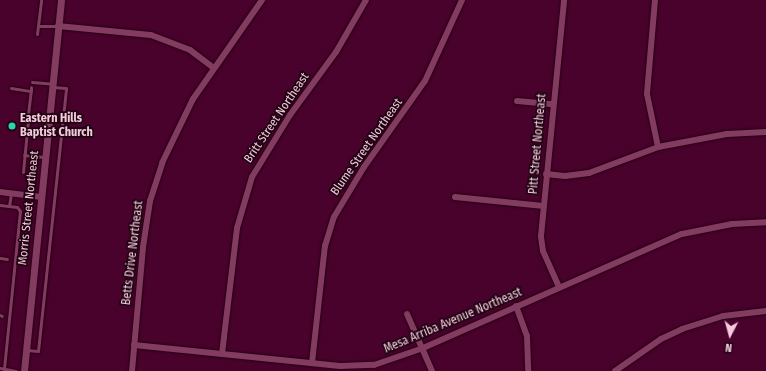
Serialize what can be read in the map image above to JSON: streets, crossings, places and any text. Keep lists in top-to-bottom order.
{
  "streets": {
    "street": [
      "Britt Street Northeast",
      "Pitt Street Northeast",
      "Blume Street Northeast",
      "Morris Street Northeast",
      "Betts Drive Northeast",
      "Mesa Arriba Avenue Northeast"
    ]
  },
  "crossings": [
    ["Britt Street Northeast", "Mesa Arriba Avenue Northeast"],
    ["Pitt Street Northeast", "Mesa Arriba Avenue Northeast"],
    ["Blume Street Northeast", "Mesa Arriba Avenue Northeast"],
    ["Betts Drive Northeast", "Mesa Arriba Avenue Northeast"]
  ],
  "places": ["Eastern Hills Baptist Church"],
  "north": "bottom"
}
